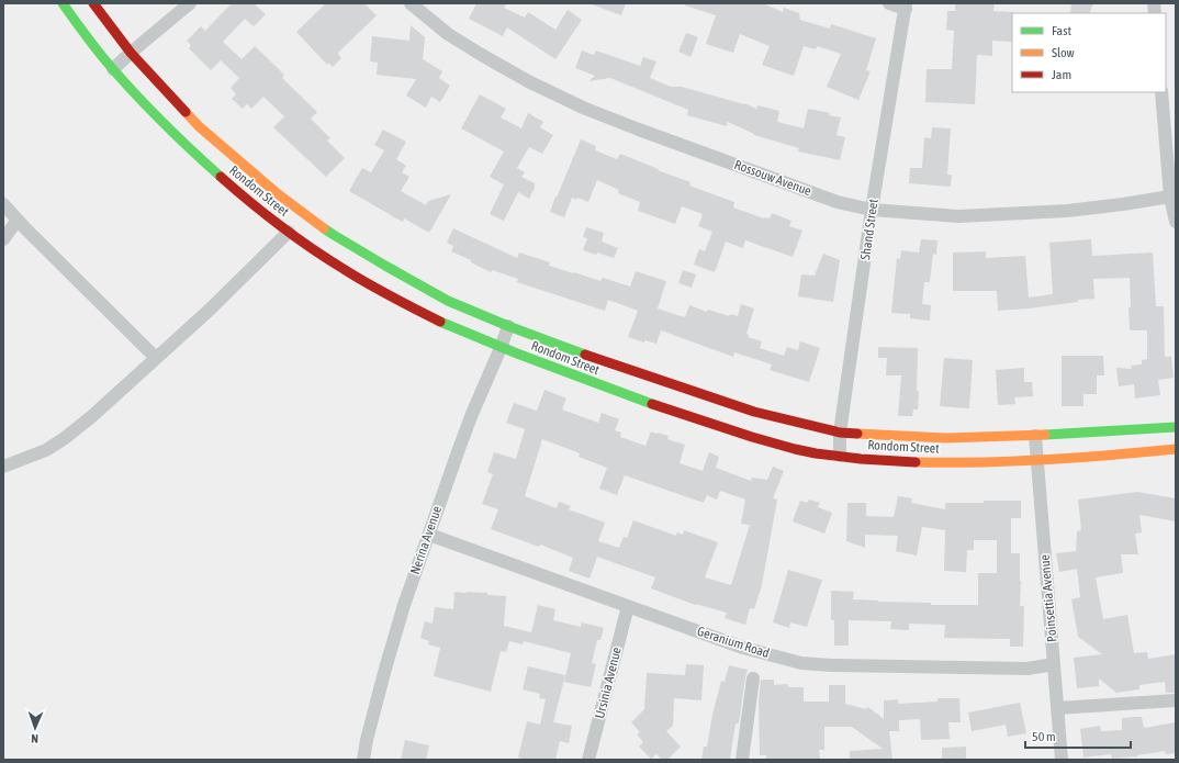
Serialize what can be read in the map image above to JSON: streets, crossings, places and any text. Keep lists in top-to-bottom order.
{
  "streets": {
    "street": [
      "Rossouw Avenue",
      "Rondom Street",
      "Shand Street",
      "Nerina Avenue",
      "Poinsettia Avenue",
      "Geranium Road",
      "Ursinia Avenue"
    ]
  },
  "crossings": [
    ["Rossouw Avenue", "Shand Street"],
    ["Rondom Street", "Shand Street"],
    ["Rondom Street", "Nerina Avenue"],
    ["Rondom Street", "Poinsettia Avenue"],
    ["Nerina Avenue", "Geranium Road"],
    ["Poinsettia Avenue", "Geranium Road"],
    ["Geranium Road", "Ursinia Avenue"]
  ],
  "legend": ["Fast", "Slow", "Jam"],
  "scale_bar": "50 m",
  "north": "bottom"
}
